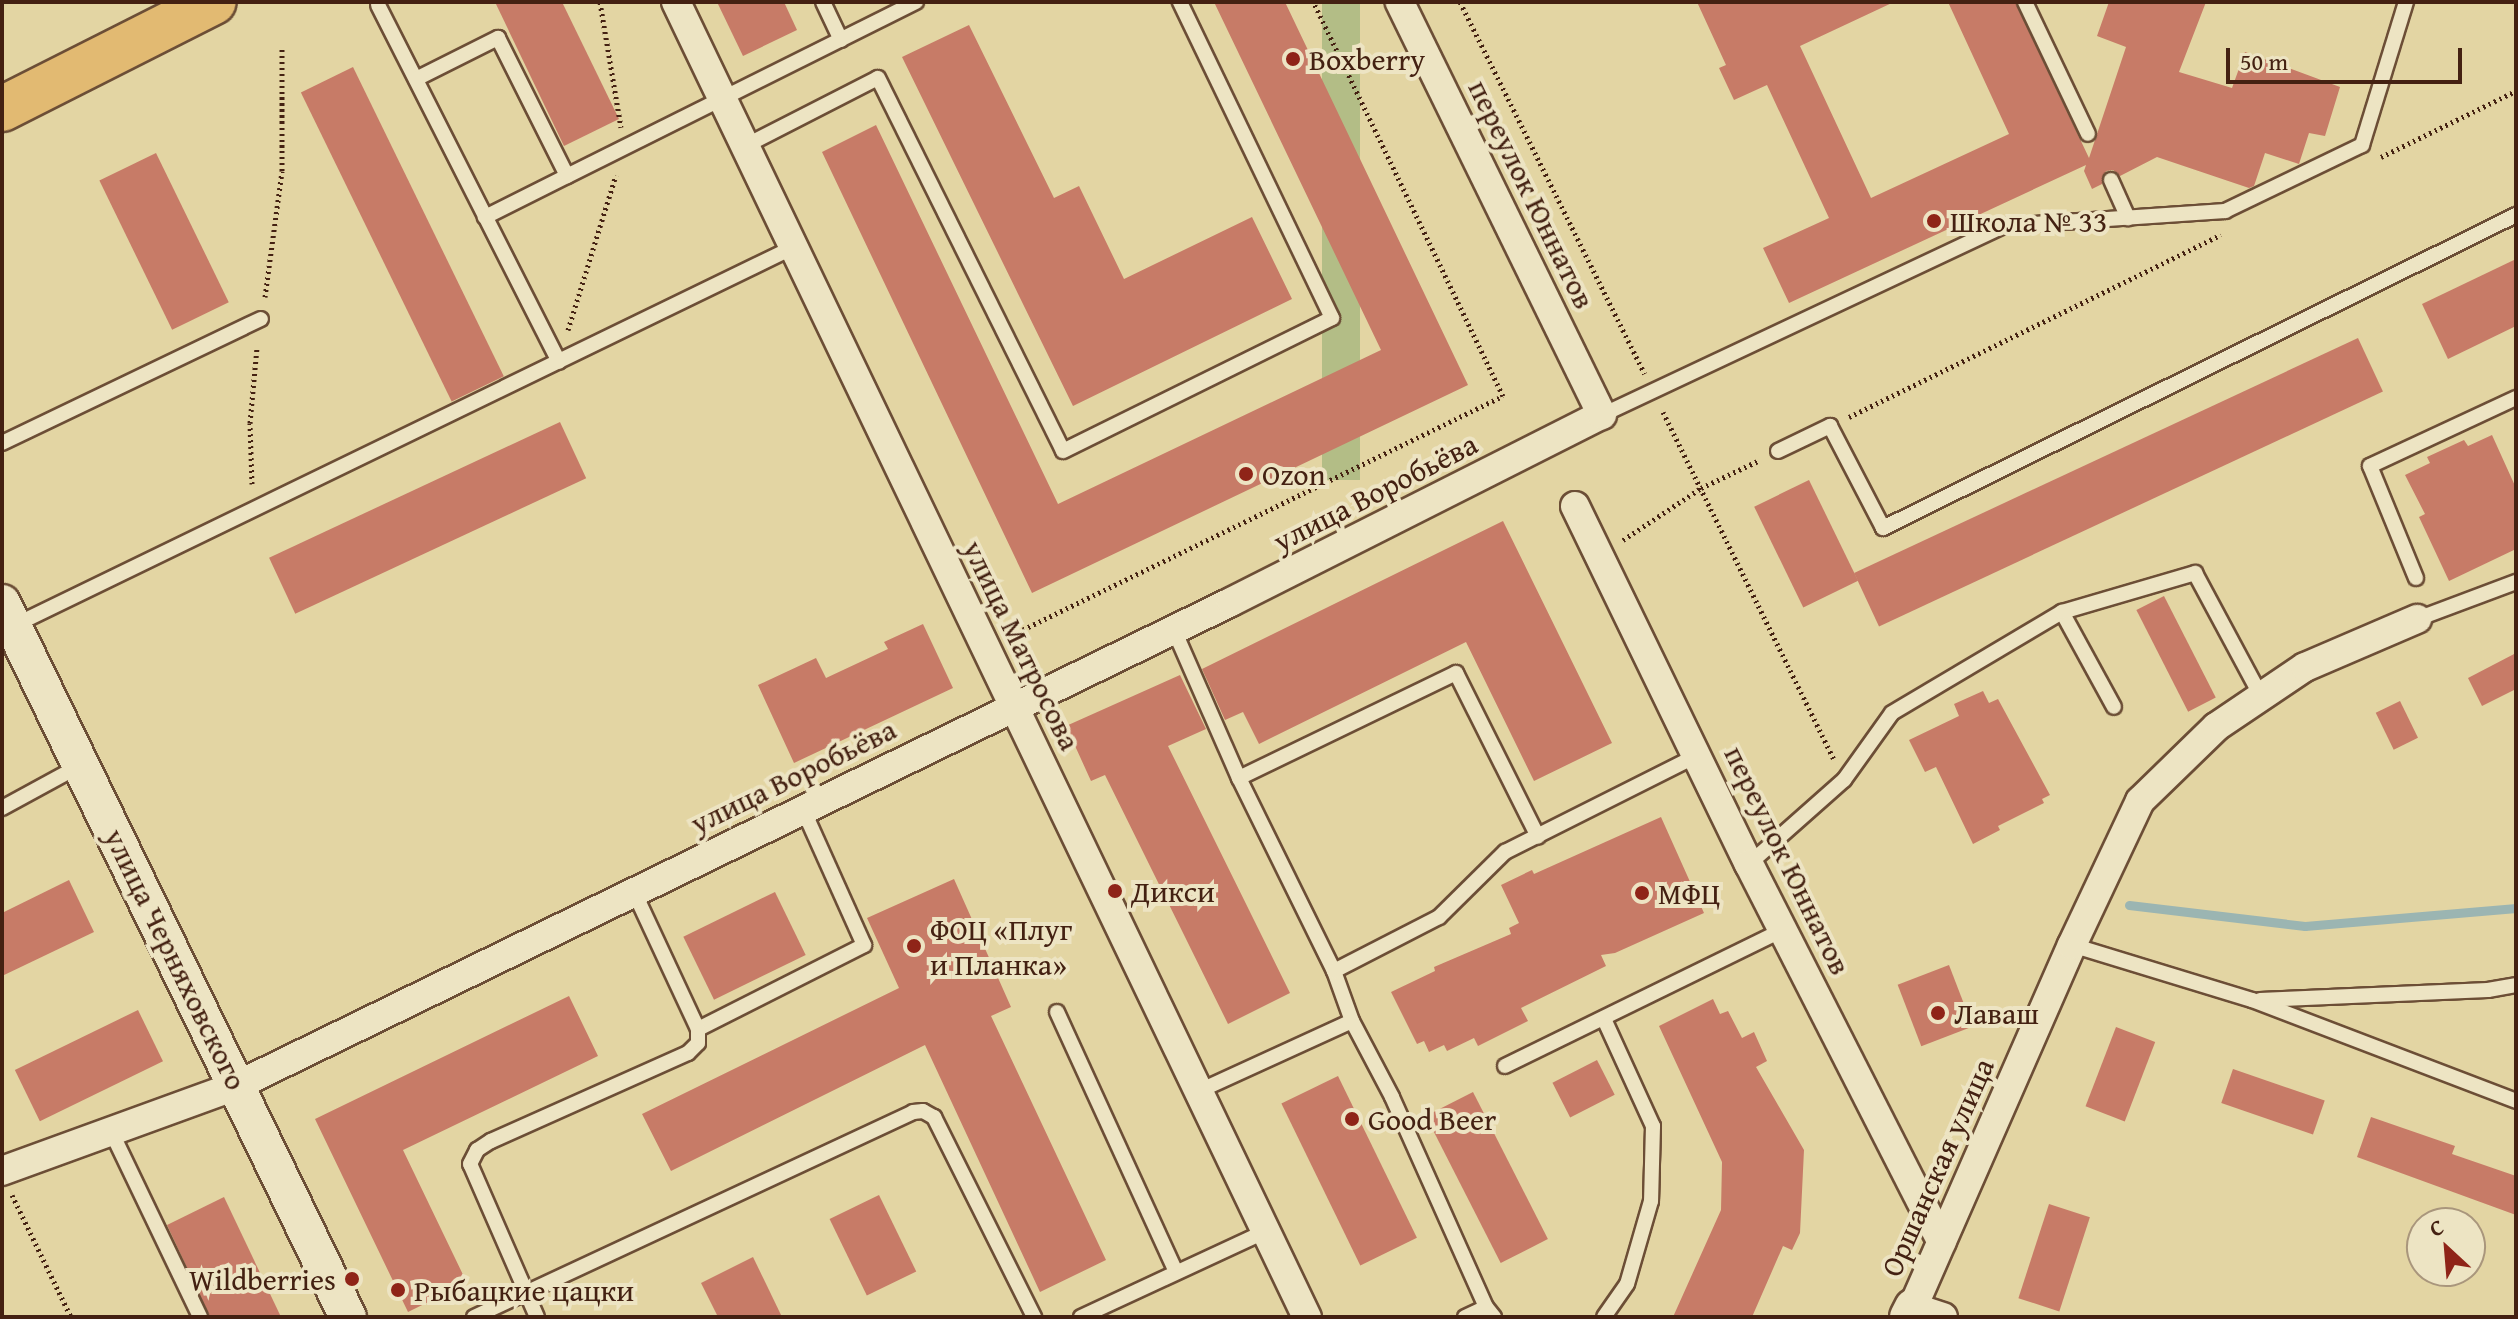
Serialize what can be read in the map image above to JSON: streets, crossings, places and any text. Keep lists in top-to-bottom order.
{
  "streets": {
    "street": [
      "переулок Юннатов",
      "улица Воробьёва",
      "улица Матросова",
      "улица Черняховского",
      "Оршанская улица"
    ]
  },
  "crossings": [
    ["переулок Юннатов", "улица Воробьёва"],
    ["переулок Юннатов", "Оршанская улица"],
    ["улица Воробьёва", "улица Матросова"],
    ["улица Воробьёва", "улица Черняховского"]
  ],
  "places": [
    "Boxberry",
    "Школа № 33",
    "Ozon",
    "Дикси",
    "МФЦ",
    "ФОЦ «Плуг и Планка»",
    "Лаваш",
    "Good Beer",
    "Wildberries",
    "Рыбацкие цацки"
  ],
  "scale_bar": "50 m",
  "north": "top left"
}
